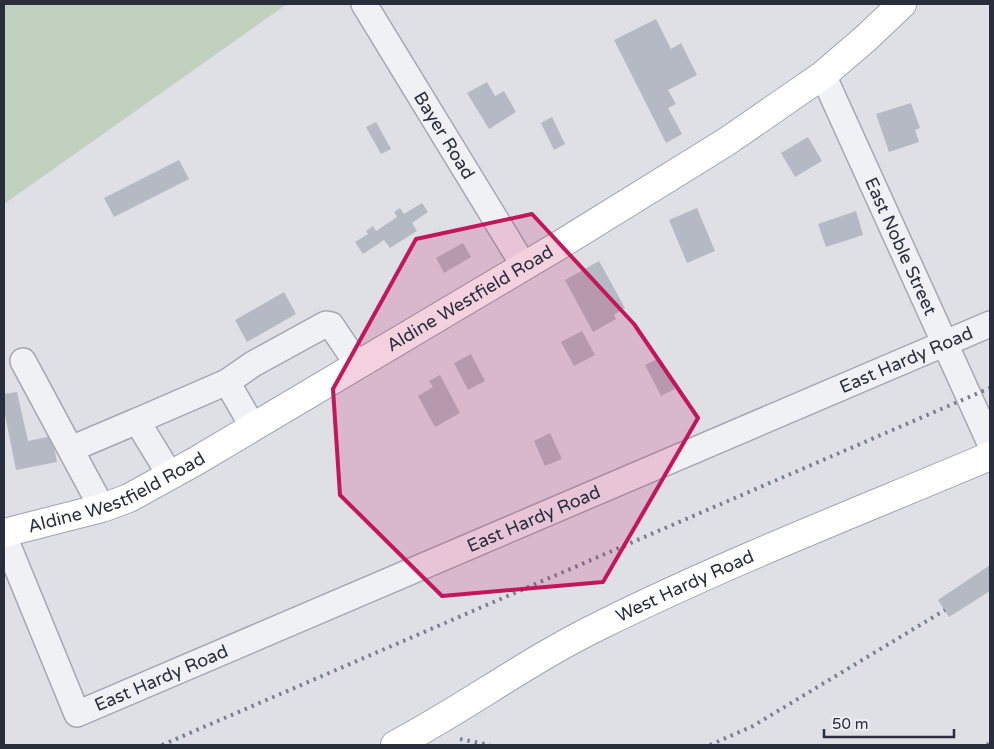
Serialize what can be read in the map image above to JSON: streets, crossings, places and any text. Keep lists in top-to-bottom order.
{
  "streets": {
    "main road": ["Aldine Westfield Road", "West Hardy Road"],
    "street": ["Bayer Road", "East Noble Street", "East Hardy Road"]
  },
  "crossings": [
    ["Bayer Road", "Aldine Westfield Road"],
    ["East Noble Street", "Aldine Westfield Road"],
    ["East Noble Street", "East Hardy Road"],
    ["Aldine Westfield Road", "East Hardy Road"]
  ],
  "scale_bar": "50 m"
}
